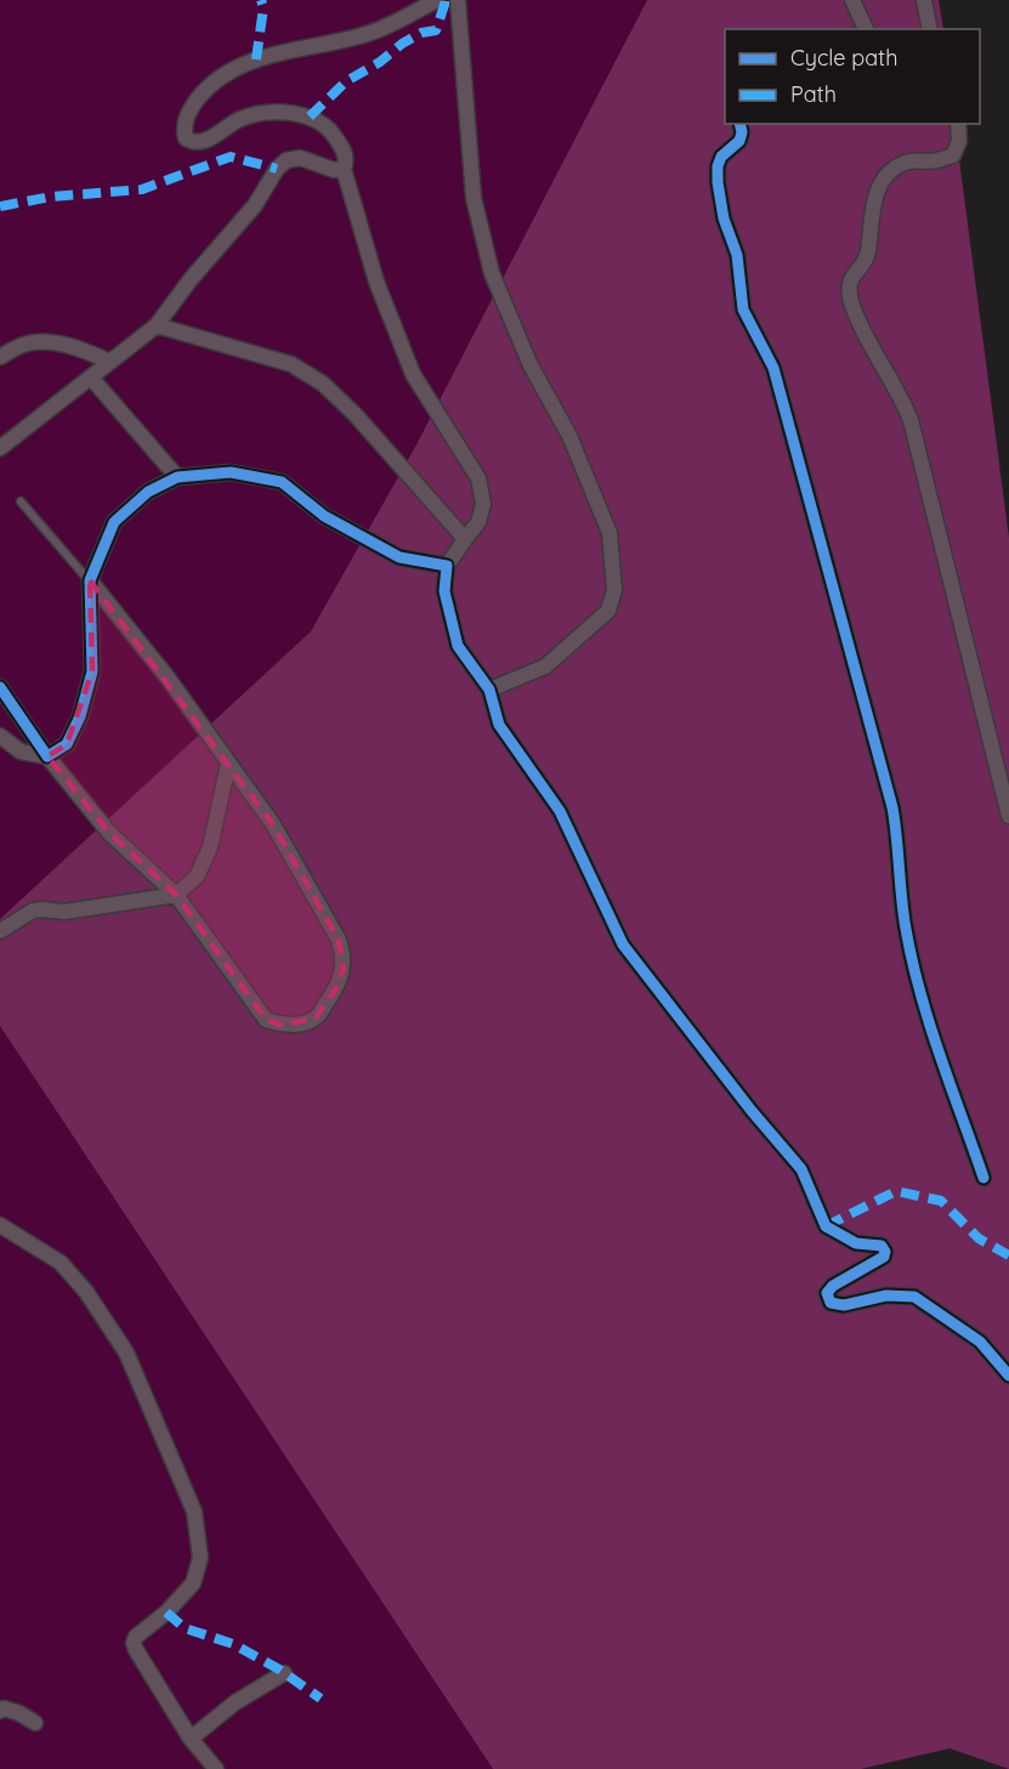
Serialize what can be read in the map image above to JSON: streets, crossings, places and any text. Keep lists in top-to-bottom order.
{
  "legend": ["Cycle path", "Path"]
}
